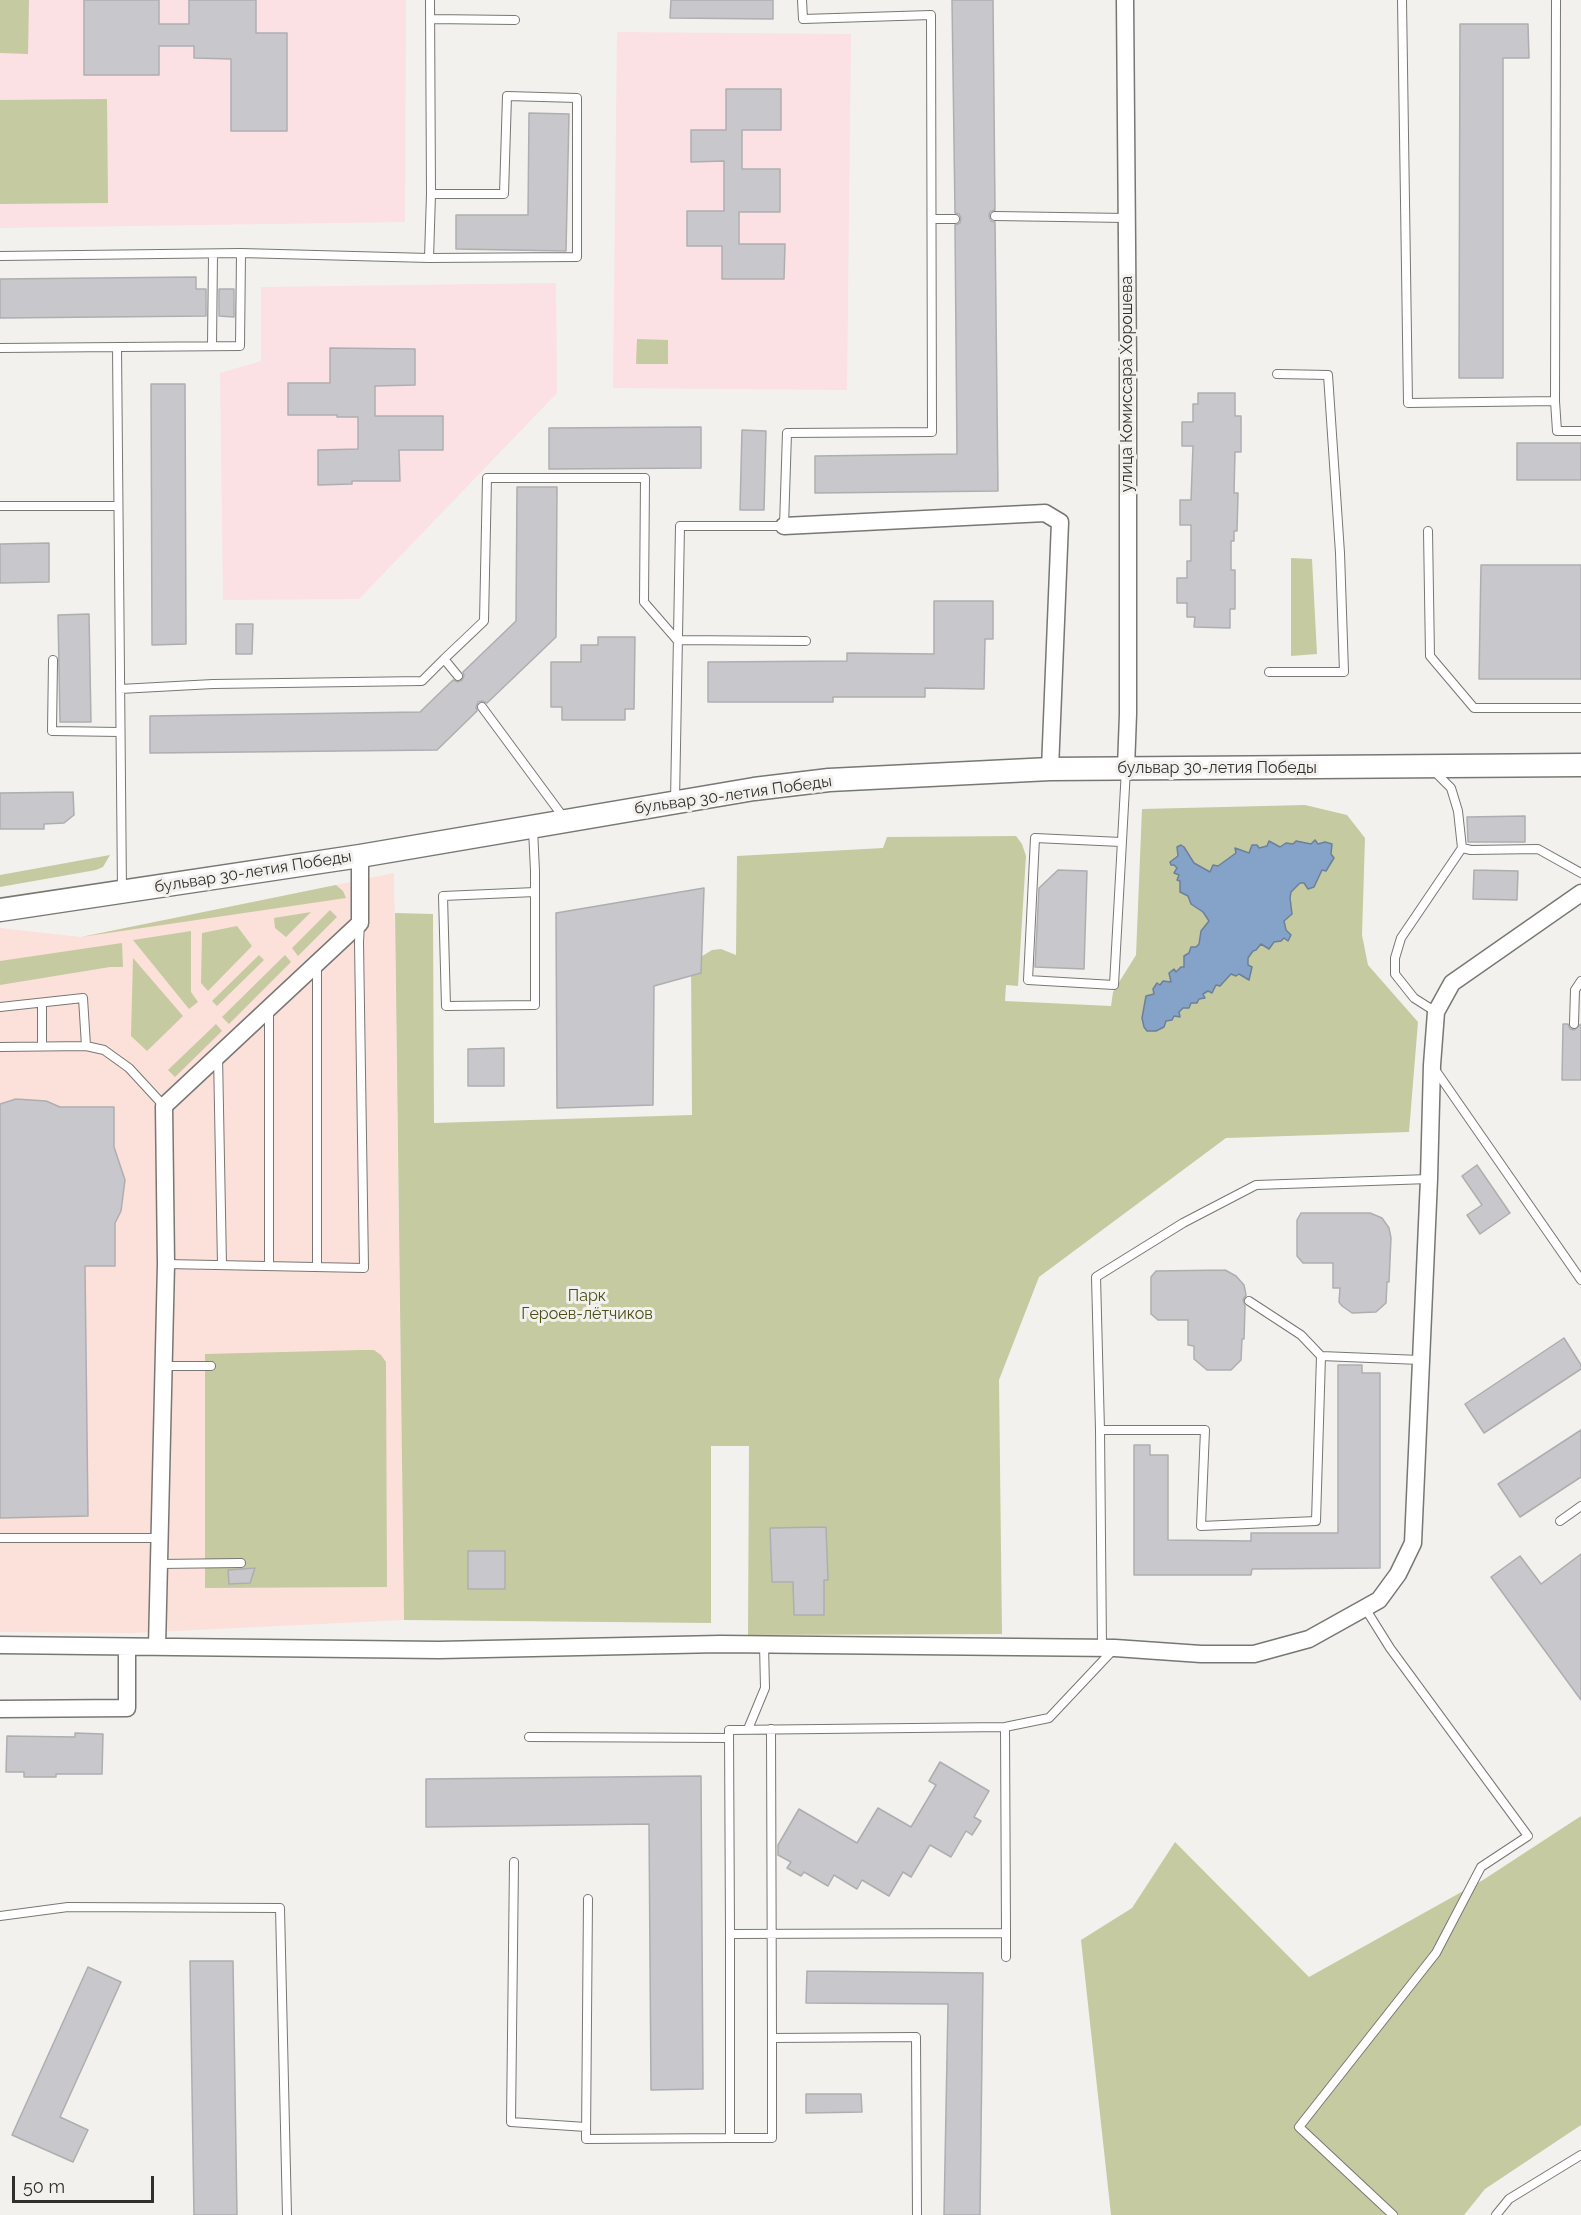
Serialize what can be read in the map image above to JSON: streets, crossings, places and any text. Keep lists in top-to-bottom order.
{
  "streets": {
    "main road": ["бульвар 30-летия Победы"],
    "street": ["улица Комиссара Хорошева"]
  },
  "crossings": [
    ["улица Комиссара Хорошева", "бульвар 30-летия Победы"]
  ],
  "parks": ["Парк Героев-лётчиков"],
  "scale_bar": "50 m"
}
